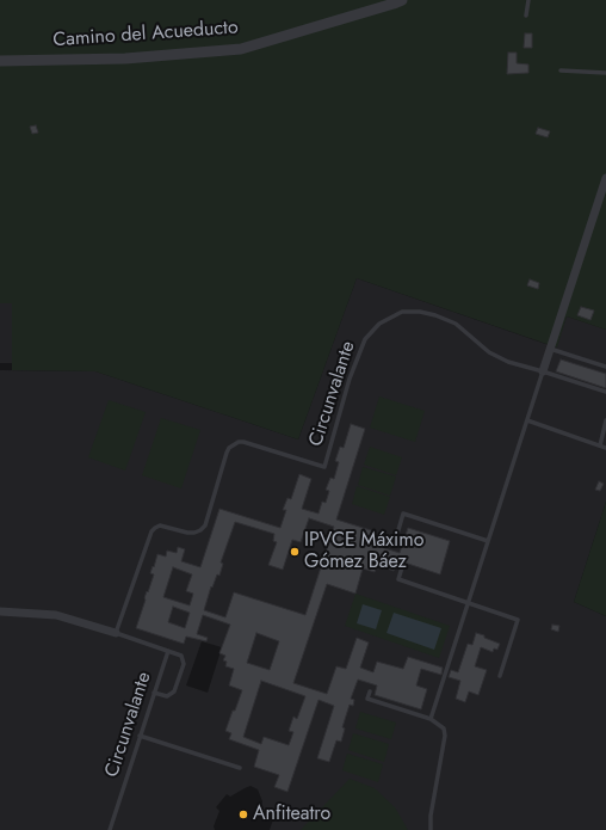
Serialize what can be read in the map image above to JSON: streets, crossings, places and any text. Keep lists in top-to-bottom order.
{
  "streets": {
    "street": ["Camino del Acueducto"],
    "lane": ["Circunvalante"]
  },
  "places": ["IPVCE Máximo Gómez Báez", "Anfiteatro"]
}
